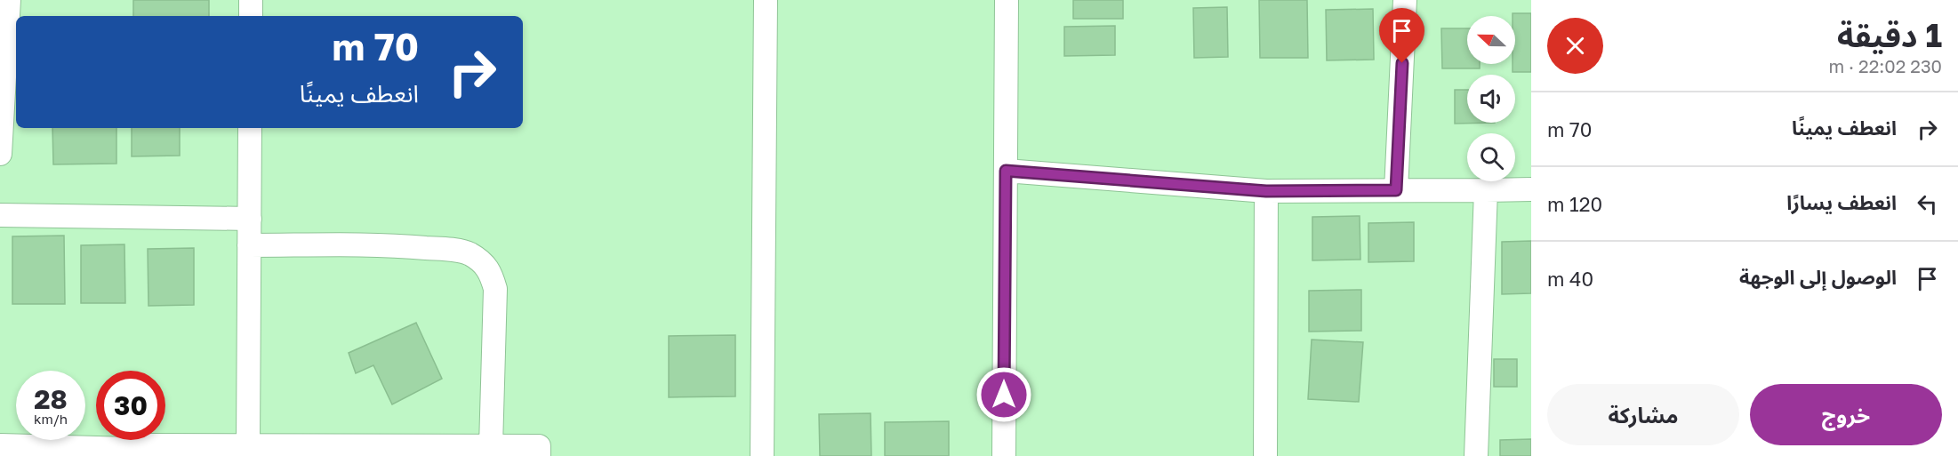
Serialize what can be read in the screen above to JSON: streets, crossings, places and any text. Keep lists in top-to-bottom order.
{
  "north": "left",
  "page": {
    "heading": ["1 دقيقة", "230 m · 22:02"],
    "turn": ["70 m", "انعطف يمينًا"],
    "list": [
      {
        "name": "انعطف يمينًا",
        "value": "70 m"
      },
      {
        "name": "انعطف يسارًا",
        "value": "120 m"
      },
      {
        "name": "الوصول إلى الوجهة",
        "value": "40 m"
      }
    ],
    "speed": "28 km/h",
    "limit": "30",
    "buttons": ["خروج", "مشاركة"]
  }
}
